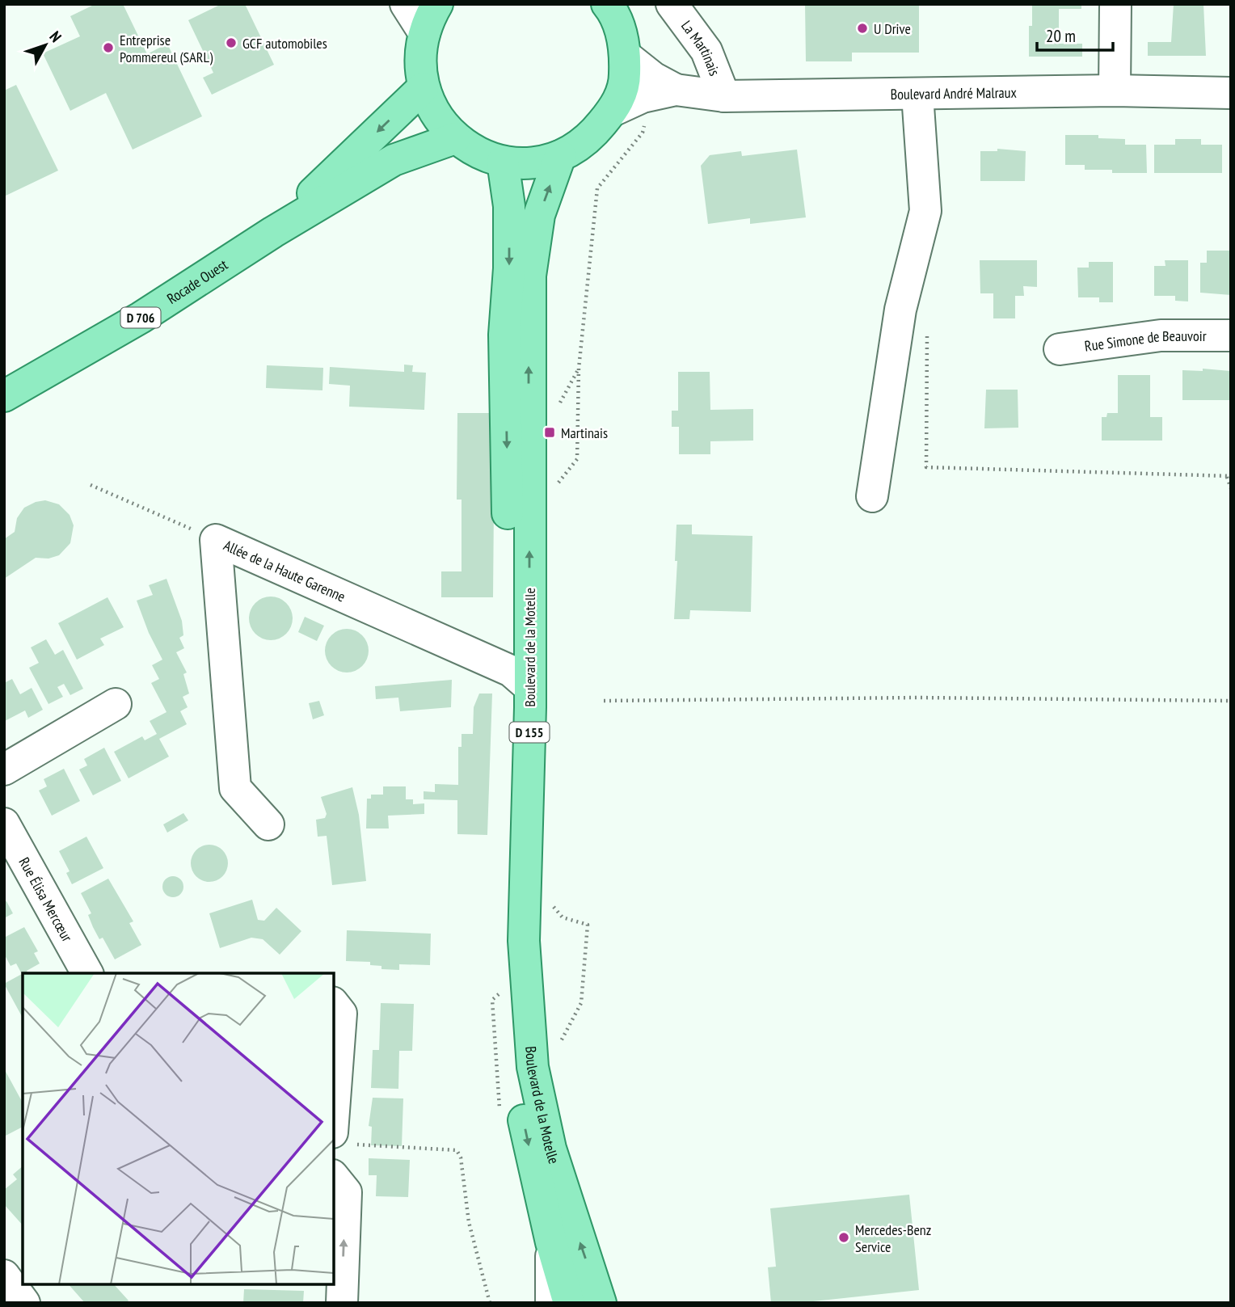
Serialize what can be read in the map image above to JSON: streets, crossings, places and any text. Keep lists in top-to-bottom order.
{
  "streets": {
    "main road": [
      "Rocade Ouest",
      "D 706",
      "Boulevard de la Motelle",
      "D 155"
    ],
    "street": [
      "La Martinais",
      "Boulevard André Malraux",
      "Rue Simone de Beauvoir",
      "Allée de la Haute Garenne",
      "Rue Élisa Mercœur"
    ]
  },
  "crossings": [
    ["La Martinais", "Boulevard André Malraux"],
    ["Allée de la Haute Garenne", "Boulevard de la Motelle"]
  ],
  "places": {
    "other": [
      "U Drive",
      "GCF automobiles",
      "Entreprise Pommereul (SARL)",
      "Mercedes-Benz Service"
    ],
    "transit": ["Martinais"]
  },
  "scale_bar": "20 m",
  "north": "top right"
}
